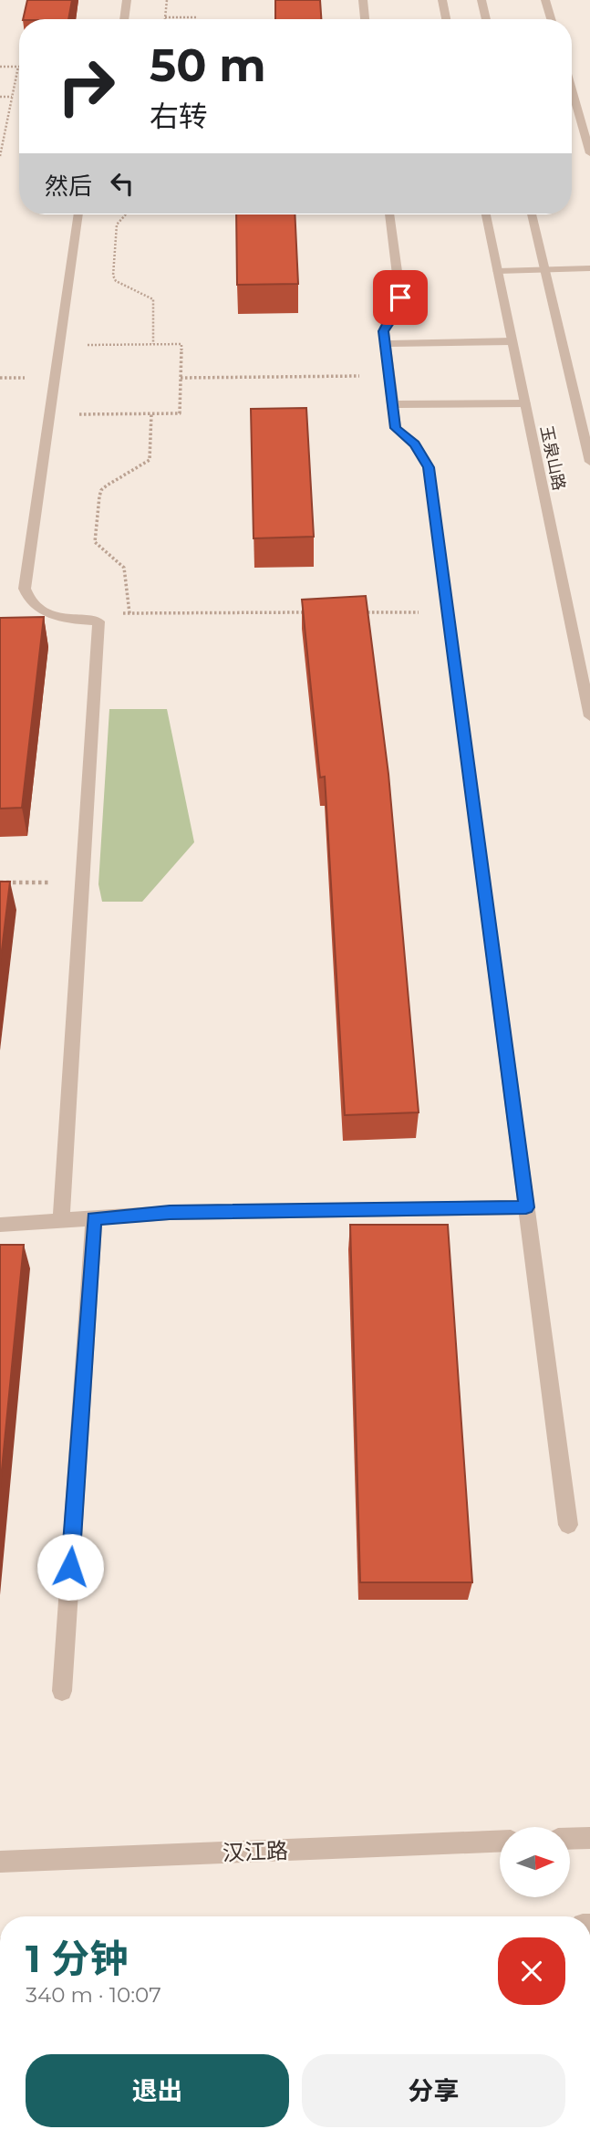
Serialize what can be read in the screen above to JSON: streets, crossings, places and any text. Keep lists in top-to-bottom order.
{
  "streets": {
    "street": ["玉泉山路", "汉江路"]
  },
  "north": "right",
  "page": {
    "turn": ["50 m", "右转"],
    "then": "然后",
    "heading": ["1 分钟", "340 m · 10:07"],
    "buttons": ["退出", "分享"]
  }
}
